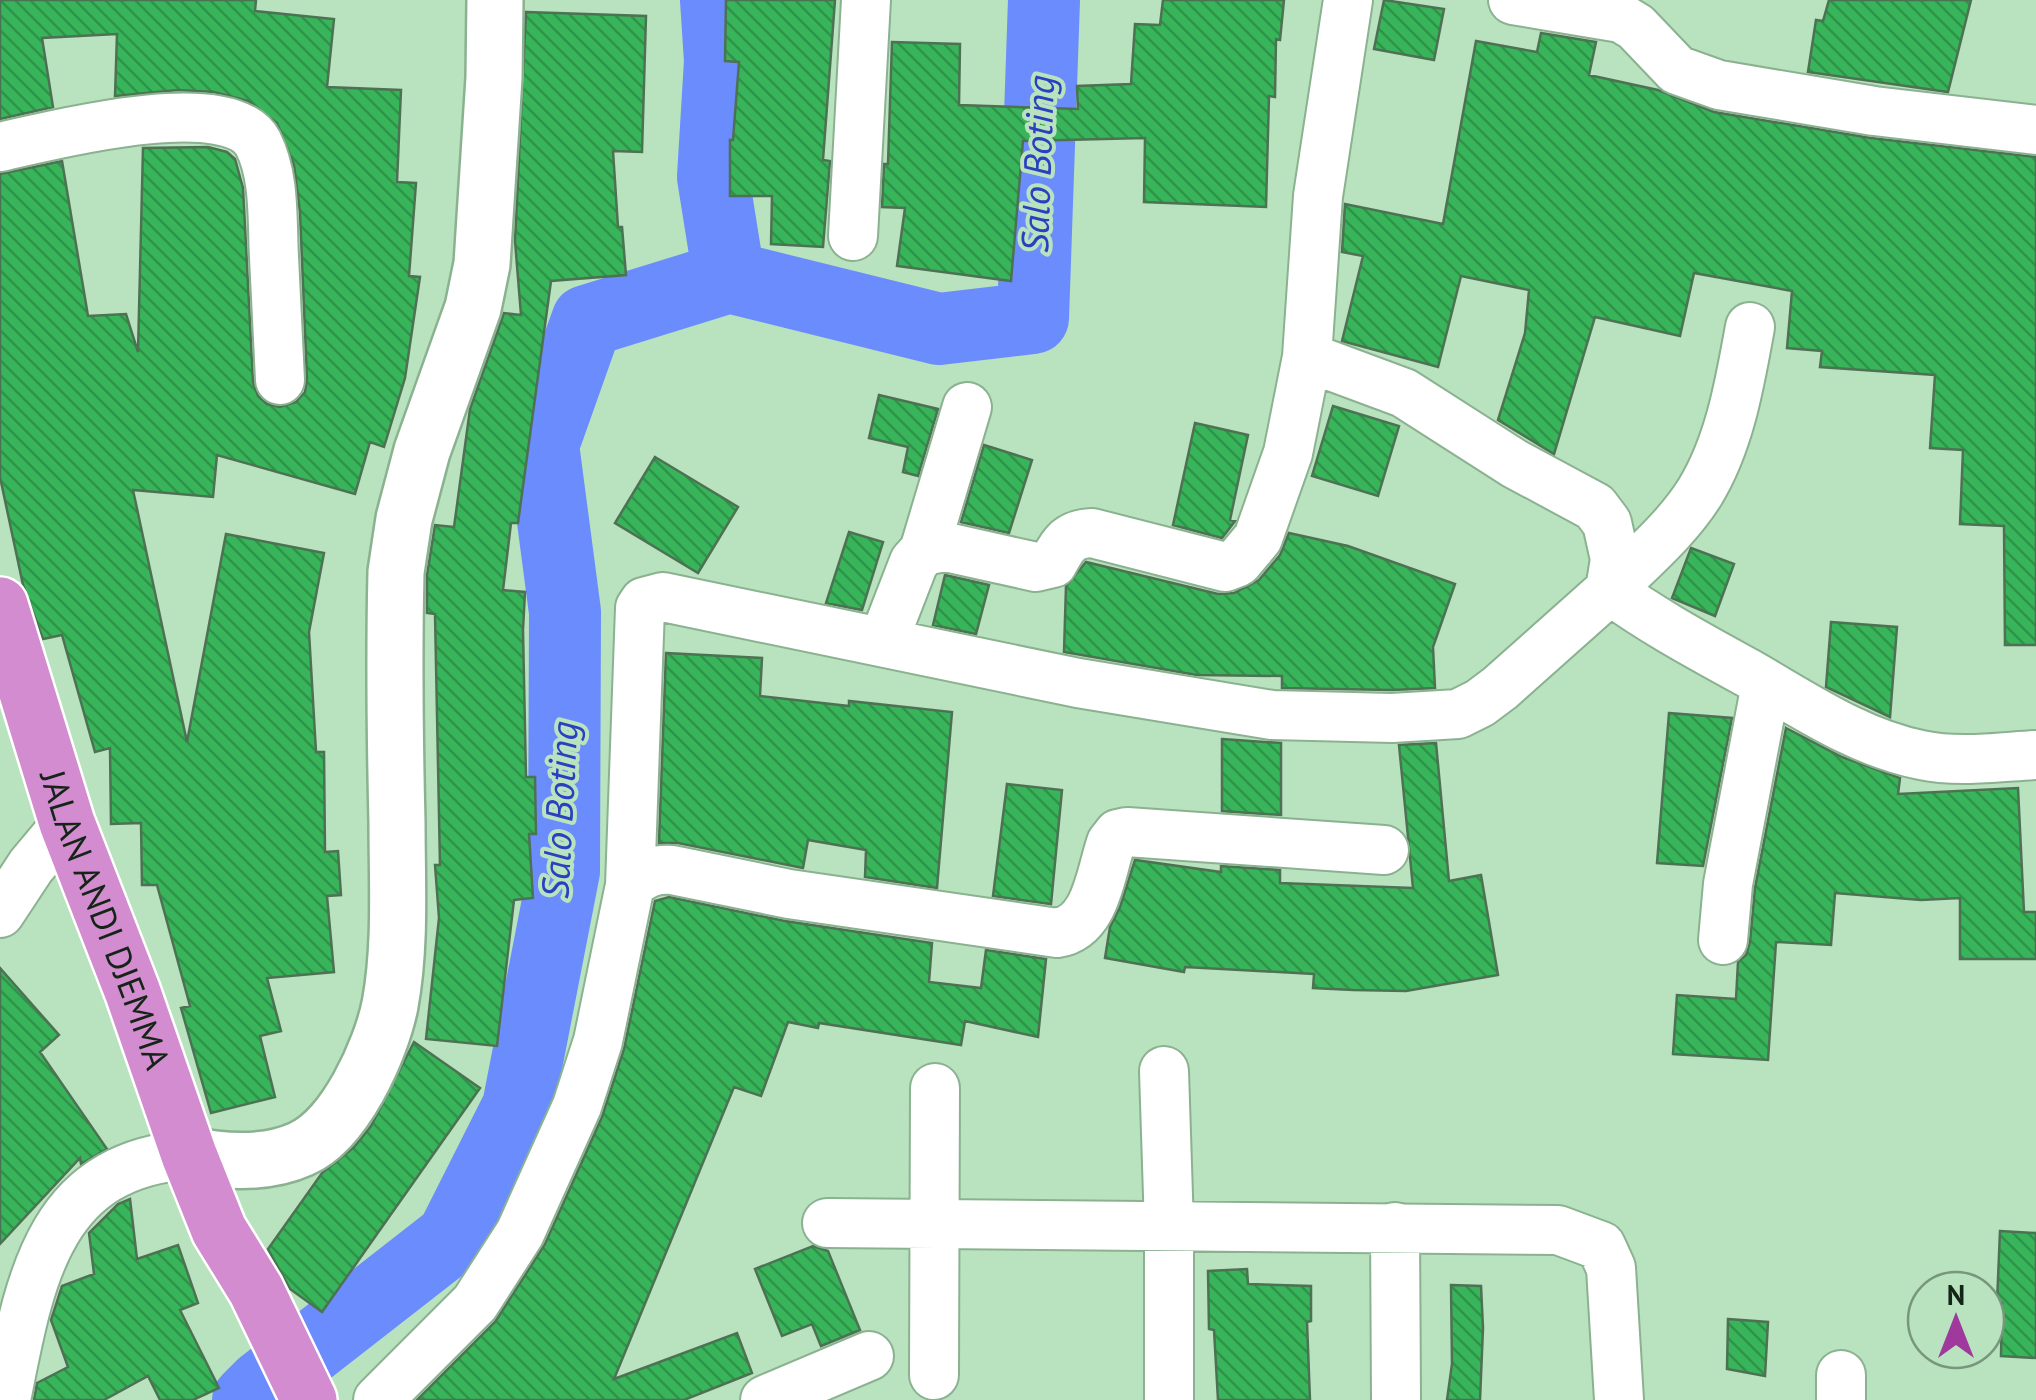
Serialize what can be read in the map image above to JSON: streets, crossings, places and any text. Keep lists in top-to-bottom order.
{
  "streets": {
    "highway": ["JALAN ANDI DJEMMA"]
  },
  "water": ["Salo Boting"],
  "north": "top"
}
